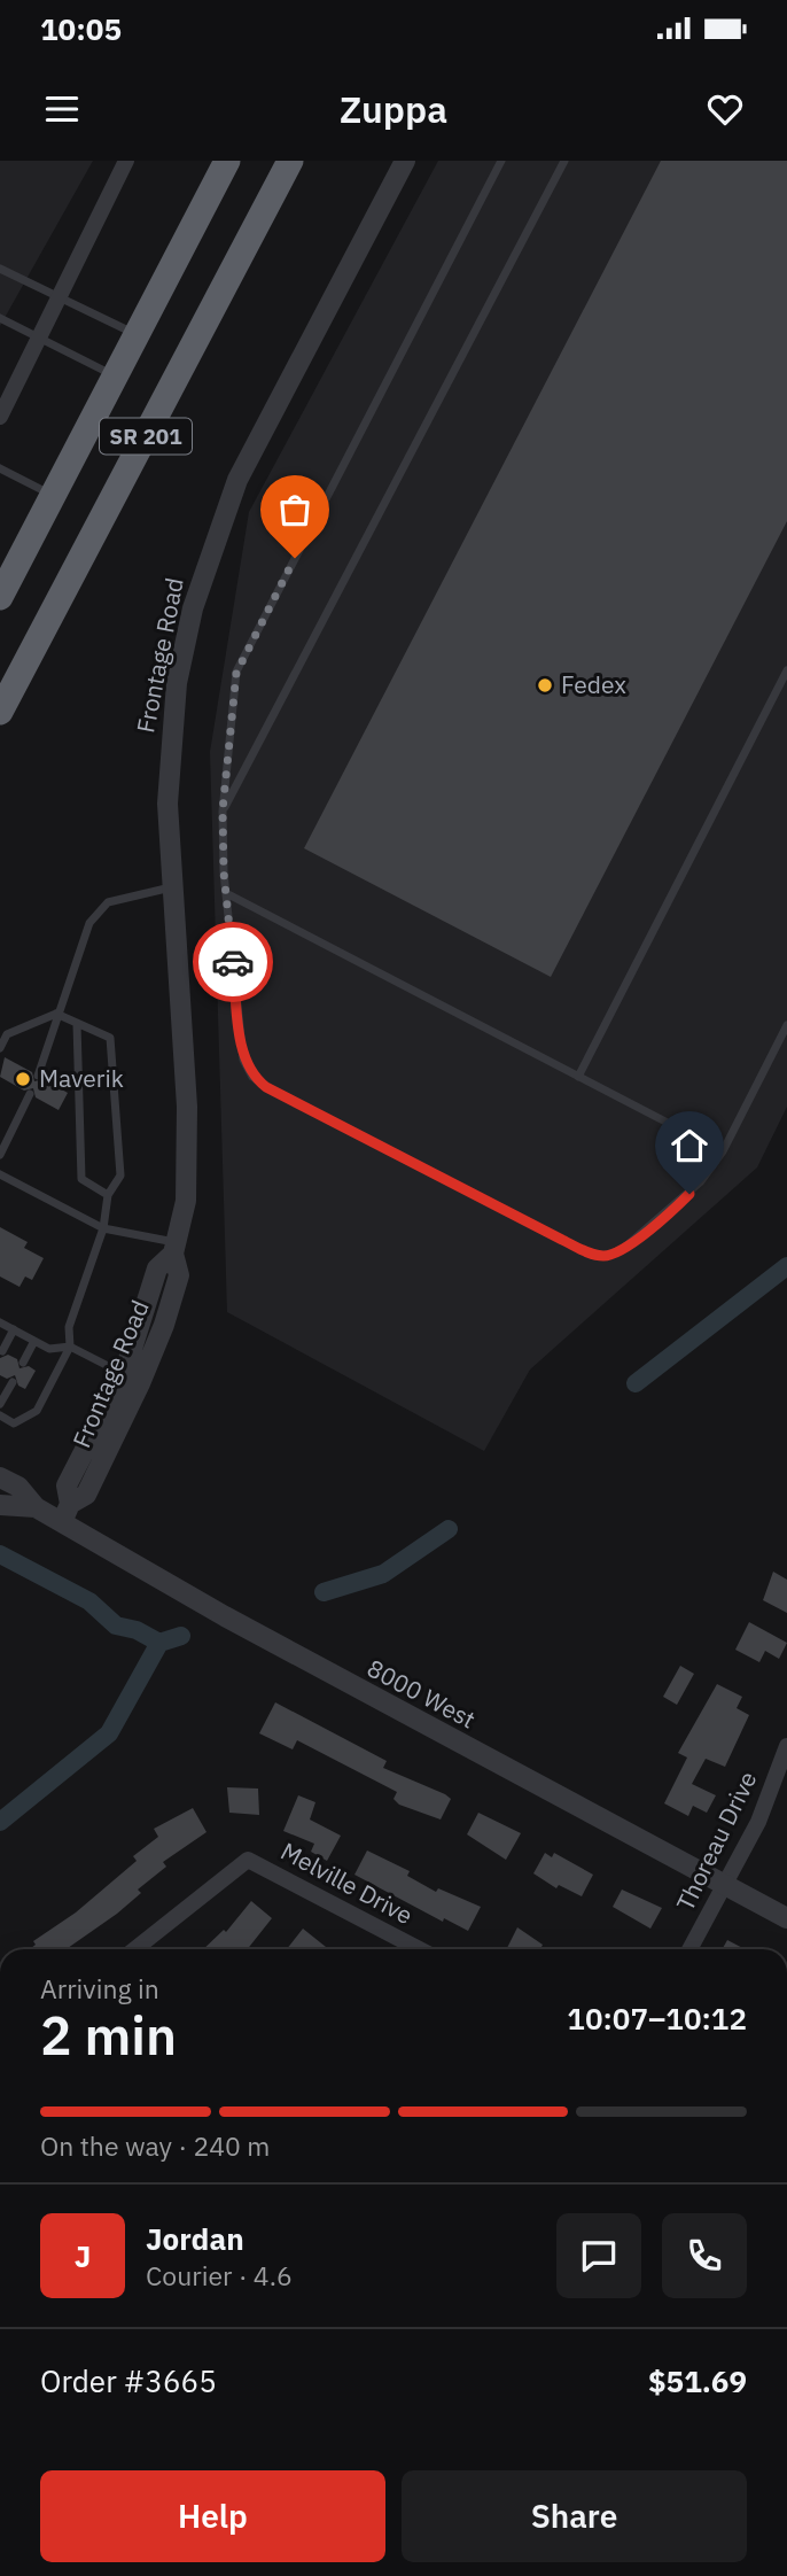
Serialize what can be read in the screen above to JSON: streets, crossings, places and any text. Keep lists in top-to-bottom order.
{
  "streets": {
    "highway": ["SR 201"],
    "street": [
      "Frontage Road",
      "8000 West",
      "Thoreau Drive",
      "Melville Drive"
    ]
  },
  "crossings": [
    ["Frontage Road", "8000 West"],
    ["8000 West", "Thoreau Drive"]
  ],
  "places": ["Fedex", "Maverik"],
  "page": {
    "status": "10:05",
    "header": "Zuppa",
    "heading": ["2 min", "Arriving in", "10:07–10:12"],
    "panel": [
      "Jordan",
      "Courier · 4.6",
      "Order #3665",
      "$51.69"
    ],
    "bar": "On the way · 240 m",
    "round": "J",
    "buttons": ["Help", "Share"]
  }
}
